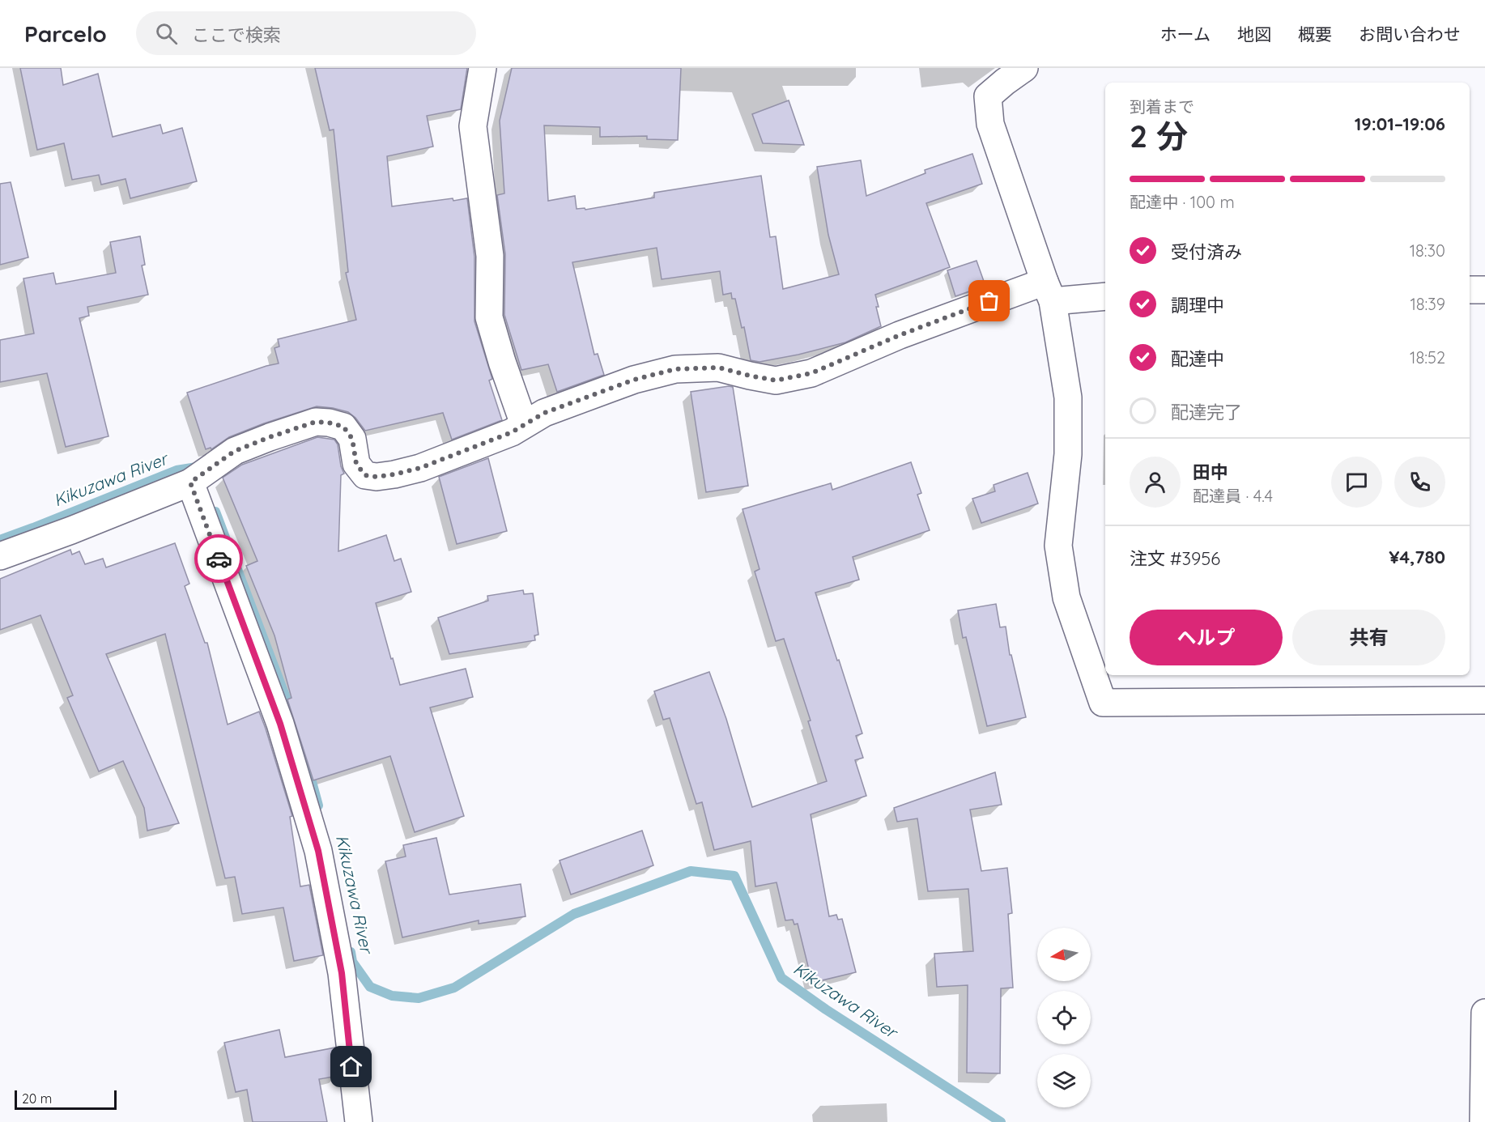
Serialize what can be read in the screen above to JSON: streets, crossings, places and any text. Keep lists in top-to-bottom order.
{
  "water": ["Kikuzawa River"],
  "scale_bar": "20 m",
  "north": "left",
  "page": {
    "header": "Parcelo",
    "search": "ここで検索",
    "nav": [
      "ホーム",
      "地図",
      "概要",
      "お問い合わせ"
    ],
    "heading": ["2 分", "到着まで", "19:01–19:06"],
    "panel": [
      "田中",
      "配達員 · 4.4",
      "注文 #3956",
      "¥4,780"
    ],
    "bar": "配達中 · 100 m",
    "list": [
      ["受付済み", "18:30"],
      ["調理中", "18:39"],
      ["配達中", "18:52"],
      "配達完了"
    ],
    "buttons": ["ヘルプ", "共有"],
    "scale": "20 m"
  }
}
